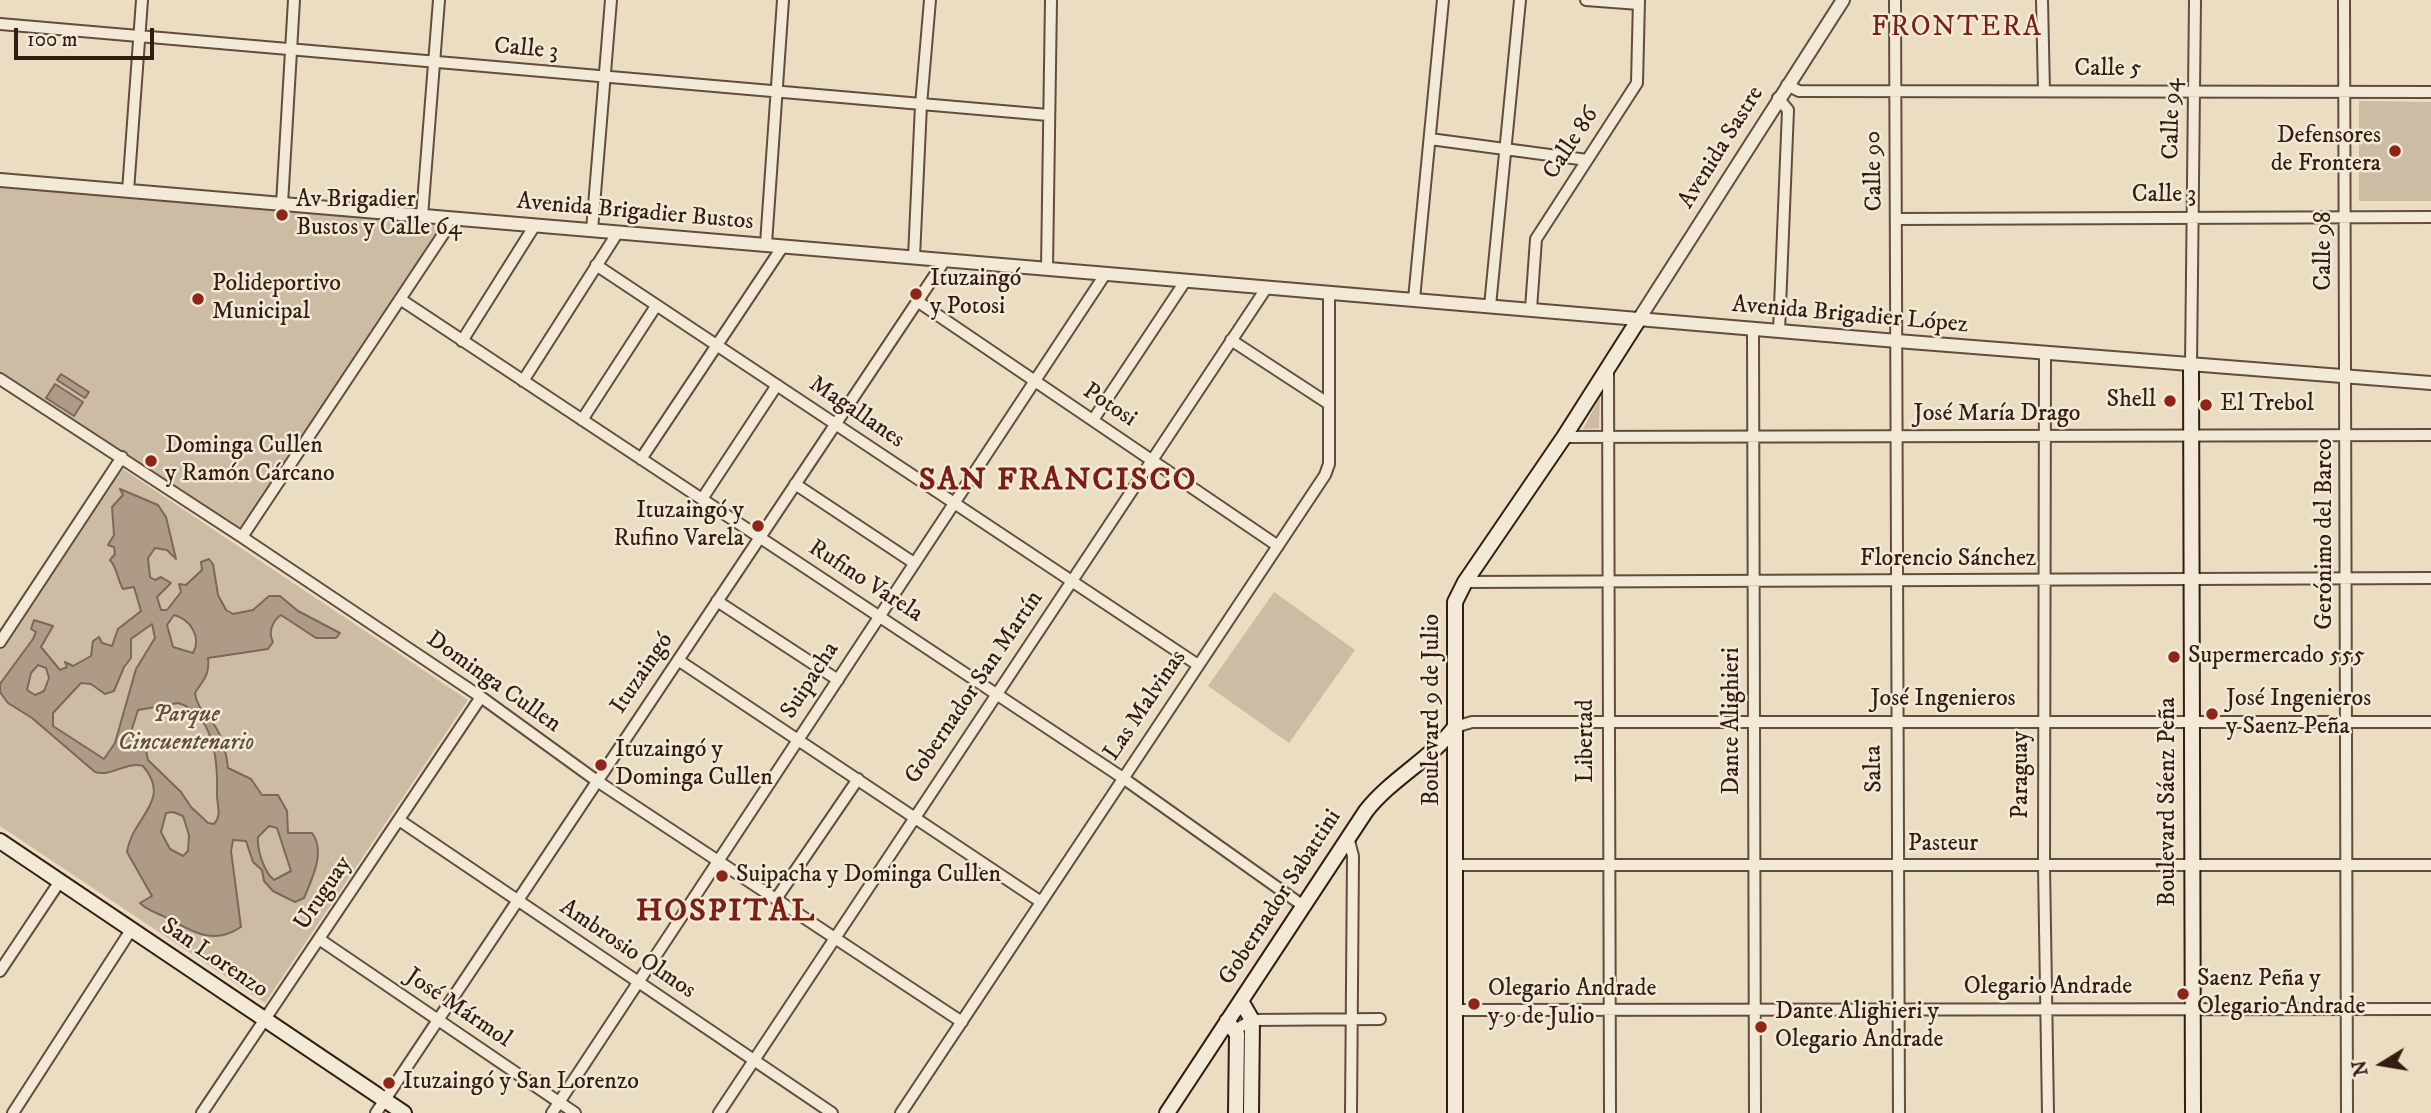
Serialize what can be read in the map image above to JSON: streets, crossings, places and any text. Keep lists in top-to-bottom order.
{
  "streets": {
    "main road": [
      "Boulevard 9 de Julio",
      "Boulevard Sáenz Peña",
      "Gobernador Sabattini",
      "San Lorenzo"
    ],
    "street": [
      "Calle 3",
      "Calle 5",
      "Calle 94",
      "Calle 86",
      "Avenida Sastre",
      "Calle 90",
      "Avenida Brigadier Bustos",
      "Calle 98",
      "Avenida Brigadier López",
      "Potosi",
      "Magallanes",
      "José María Drago",
      "Gerónimo del Barco",
      "Florencio Sánchez",
      "Rufino Varela",
      "Ituzaingó",
      "Suipacha",
      "Dominga Cullen",
      "Gobernador San Martín",
      "José Ingenieros",
      "Las Malvinas",
      "Dante Alighieri",
      "Libertad",
      "Salta",
      "Paraguay",
      "Pasteur",
      "Uruguay",
      "Ambrosio Olmos",
      "Olegario Andrade",
      "José Mármol"
    ]
  },
  "crossings": [
    ["Calle 3", "Calle 94"],
    ["Calle 3", "Calle 90"],
    ["Calle 3", "Calle 98"],
    ["Calle 5", "Calle 94"],
    ["Calle 5", "Avenida Sastre"],
    ["Calle 5", "Calle 90"],
    ["Calle 5", "Calle 98"],
    ["Calle 94", "Avenida Brigadier López"],
    ["Calle 94", "Boulevard Sáenz Peña"],
    ["Calle 86", "Avenida Brigadier López"],
    ["Avenida Sastre", "Avenida Brigadier López"],
    ["Avenida Sastre", "Boulevard 9 de Julio"],
    ["Calle 90", "Avenida Brigadier López"],
    ["Calle 90", "Salta"],
    ["Avenida Brigadier Bustos", "Avenida Brigadier López"],
    ["Avenida Brigadier Bustos", "Ituzaingó"],
    ["Avenida Brigadier Bustos", "Suipacha"],
    ["Avenida Brigadier Bustos", "Gobernador San Martín"],
    ["Calle 98", "Avenida Brigadier López"],
    ["Calle 98", "Gerónimo del Barco"],
    ["Avenida Brigadier López", "Gerónimo del Barco"],
    ["Avenida Brigadier López", "Gobernador San Martín"],
    ["Avenida Brigadier López", "Las Malvinas"],
    ["Avenida Brigadier López", "Boulevard 9 de Julio"],
    ["Avenida Brigadier López", "Dante Alighieri"],
    ["Avenida Brigadier López", "Salta"],
    ["Avenida Brigadier López", "Paraguay"],
    ["Avenida Brigadier López", "Boulevard Sáenz Peña"],
    ["Potosi", "Ituzaingó"],
    ["Potosi", "Suipacha"],
    ["Potosi", "Gobernador San Martín"],
    ["Potosi", "Las Malvinas"],
    ["Magallanes", "Ituzaingó"],
    ["Magallanes", "Suipacha"],
    ["Magallanes", "Gobernador San Martín"],
    ["Magallanes", "Las Malvinas"],
    ["José María Drago", "Gerónimo del Barco"],
    ["José María Drago", "Boulevard 9 de Julio"],
    ["José María Drago", "Dante Alighieri"],
    ["José María Drago", "Libertad"],
    ["José María Drago", "Salta"],
    ["José María Drago", "Paraguay"],
    ["José María Drago", "Boulevard Sáenz Peña"],
    ["Gerónimo del Barco", "Florencio Sánchez"],
    ["Gerónimo del Barco", "José Ingenieros"],
    ["Gerónimo del Barco", "Pasteur"],
    ["Gerónimo del Barco", "Olegario Andrade"],
    ["Florencio Sánchez", "Boulevard 9 de Julio"],
    ["Florencio Sánchez", "Dante Alighieri"],
    ["Florencio Sánchez", "Libertad"],
    ["Florencio Sánchez", "Salta"],
    ["Florencio Sánchez", "Paraguay"],
    ["Florencio Sánchez", "Boulevard Sáenz Peña"],
    ["Rufino Varela", "Ituzaingó"],
    ["Rufino Varela", "Suipacha"],
    ["Rufino Varela", "Gobernador San Martín"],
    ["Rufino Varela", "Las Malvinas"],
    ["Rufino Varela", "Gobernador Sabattini"],
    ["Ituzaingó", "Dominga Cullen"],
    ["Ituzaingó", "Ambrosio Olmos"],
    ["Ituzaingó", "San Lorenzo"],
    ["Ituzaingó", "José Mármol"],
    ["Suipacha", "Dominga Cullen"],
    ["Suipacha", "Ambrosio Olmos"],
    ["Suipacha", "José Mármol"],
    ["Dominga Cullen", "Gobernador San Martín"],
    ["Dominga Cullen", "Las Malvinas"],
    ["Dominga Cullen", "Uruguay"],
    ["Gobernador San Martín", "Ambrosio Olmos"],
    ["José Ingenieros", "Boulevard 9 de Julio"],
    ["José Ingenieros", "Dante Alighieri"],
    ["José Ingenieros", "Libertad"],
    ["José Ingenieros", "Salta"],
    ["José Ingenieros", "Paraguay"],
    ["José Ingenieros", "Boulevard Sáenz Peña"],
    ["José Ingenieros", "Gobernador Sabattini"],
    ["Boulevard 9 de Julio", "Libertad"],
    ["Boulevard 9 de Julio", "Pasteur"],
    ["Boulevard 9 de Julio", "Gobernador Sabattini"],
    ["Boulevard 9 de Julio", "Olegario Andrade"],
    ["Dante Alighieri", "Pasteur"],
    ["Dante Alighieri", "Olegario Andrade"],
    ["Libertad", "Pasteur"],
    ["Libertad", "Olegario Andrade"],
    ["Salta", "Pasteur"],
    ["Salta", "Olegario Andrade"],
    ["Paraguay", "Pasteur"],
    ["Paraguay", "Olegario Andrade"],
    ["Boulevard Sáenz Peña", "Pasteur"],
    ["Boulevard Sáenz Peña", "Olegario Andrade"],
    ["Uruguay", "Ambrosio Olmos"],
    ["Uruguay", "San Lorenzo"],
    ["Uruguay", "José Mármol"]
  ],
  "districts": ["FRONTERA", "SAN FRANCISCO", "HOSPITAL"],
  "parks": ["Parque Cincuentenario"],
  "places": [
    "Defensores de Frontera",
    "Av Brigadier Bustos y Calle 64",
    "Ituzaingó y Potosi",
    "Polideportivo Municipal",
    "Shell",
    "El Trebol",
    "Dominga Cullen y Ramón Cárcano",
    "Ituzaingó y Rufino Varela",
    "Supermercado 555",
    "José Ingenieros y Saenz Peña",
    "Ituzaingó y Dominga Cullen",
    "Suipacha y Dominga Cullen",
    "Saenz Peña y Olegario Andrade",
    "Olegario Andrade y 9 de Julio",
    "Dante Alighieri y Olegario Andrade",
    "Ituzaingó y San Lorenzo"
  ],
  "scale_bar": "100 m",
  "north": "left"
}
